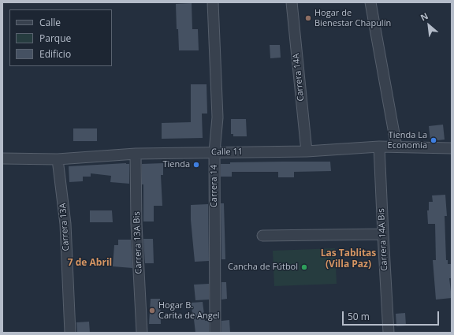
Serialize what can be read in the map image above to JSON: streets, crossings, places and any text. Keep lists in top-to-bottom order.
{
  "streets": {
    "street": [
      "Carrera 14A",
      "Calle 11",
      "Carrera 14",
      "Carrera 13A",
      "Carrera 14A Bis",
      "Carrera 13A Bis"
    ]
  },
  "crossings": [
    ["Carrera 14A", "Calle 11"],
    ["Calle 11", "Carrera 14"],
    ["Calle 11", "Carrera 13A"],
    ["Calle 11", "Carrera 14A Bis"],
    ["Calle 11", "Carrera 13A Bis"]
  ],
  "districts": ["Las Tablitas (Villa Paz)", "7 de Abril"],
  "places": [
    "Hogar de Bienestar Chapulín",
    "Tienda La Economía",
    "Tienda",
    "Cancha de Fútbol",
    "Hogar B. Carita de Angel"
  ],
  "legend": ["Calle", "Parque", "Edificio"],
  "scale_bar": "50 m",
  "north": "top left"
}
